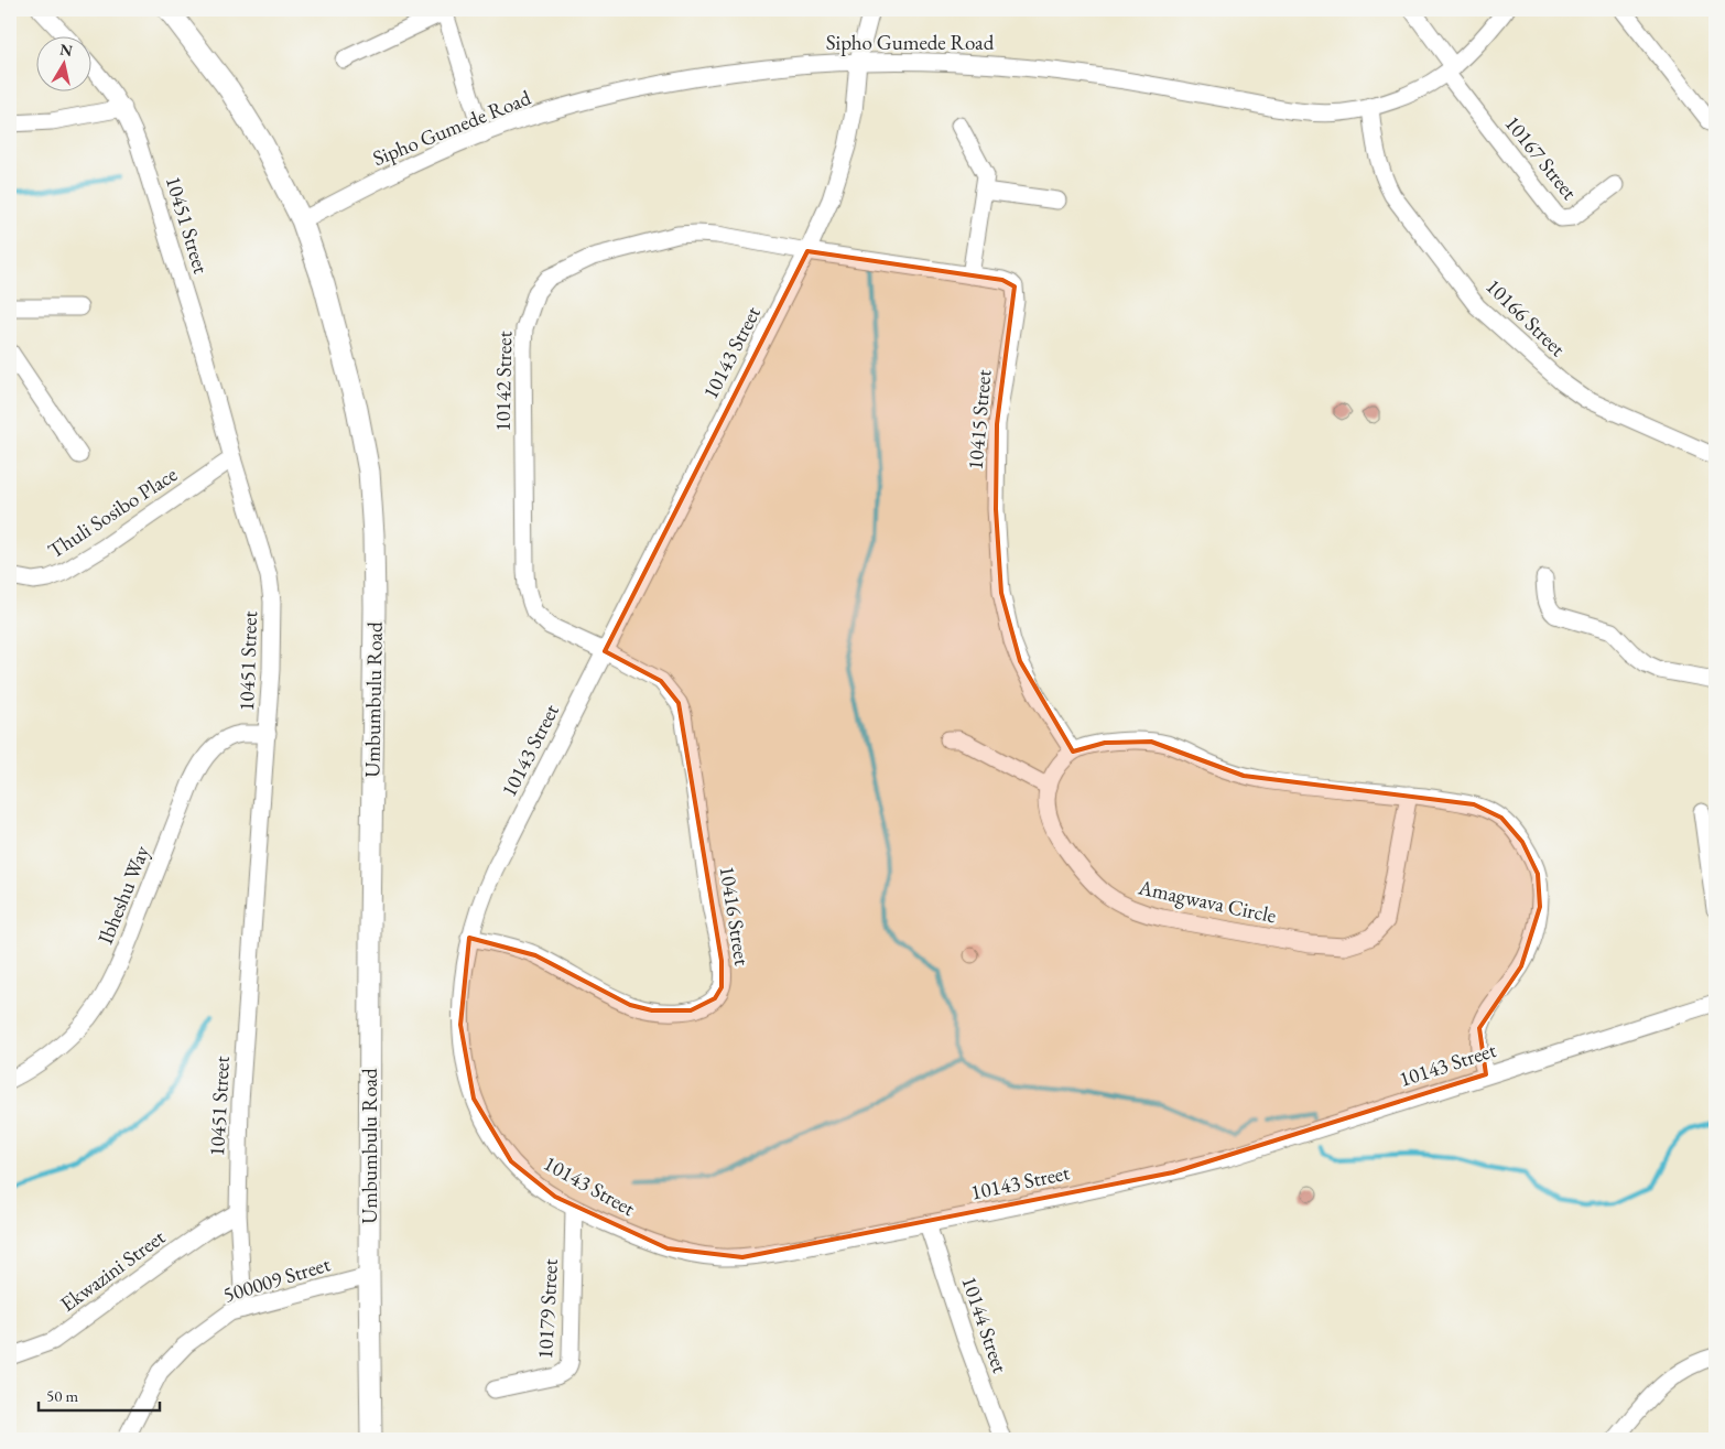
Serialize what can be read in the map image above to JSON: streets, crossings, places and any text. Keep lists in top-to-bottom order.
{
  "streets": {
    "main road": ["Umbumbulu Road"],
    "street": [
      "Sipho Gumede Road",
      "10167 Street",
      "10451 Street",
      "10166 Street",
      "10143 Street",
      "10142 Street",
      "10415 Street",
      "Thuli Sosibo Place",
      "Ibheshu Way",
      "Amagwava Circle",
      "10416 Street",
      "Ekwazini Street",
      "500009 Street",
      "10179 Street",
      "10144 Street"
    ]
  },
  "crossings": [
    ["Sipho Gumede Road", "10167 Street"],
    ["Sipho Gumede Road", "10166 Street"],
    ["Sipho Gumede Road", "10143 Street"],
    ["Sipho Gumede Road", "Umbumbulu Road"],
    ["10451 Street", "Thuli Sosibo Place"],
    ["10451 Street", "Ibheshu Way"],
    ["10451 Street", "Ekwazini Street"],
    ["10451 Street", "500009 Street"],
    ["10143 Street", "10142 Street"],
    ["10143 Street", "10415 Street"],
    ["10143 Street", "10416 Street"],
    ["10143 Street", "10179 Street"],
    ["10143 Street", "10144 Street"],
    ["10142 Street", "10415 Street"],
    ["10142 Street", "10416 Street"],
    ["10415 Street", "Amagwava Circle"],
    ["Umbumbulu Road", "500009 Street"]
  ],
  "scale_bar": "50 m",
  "north": "top"
}
